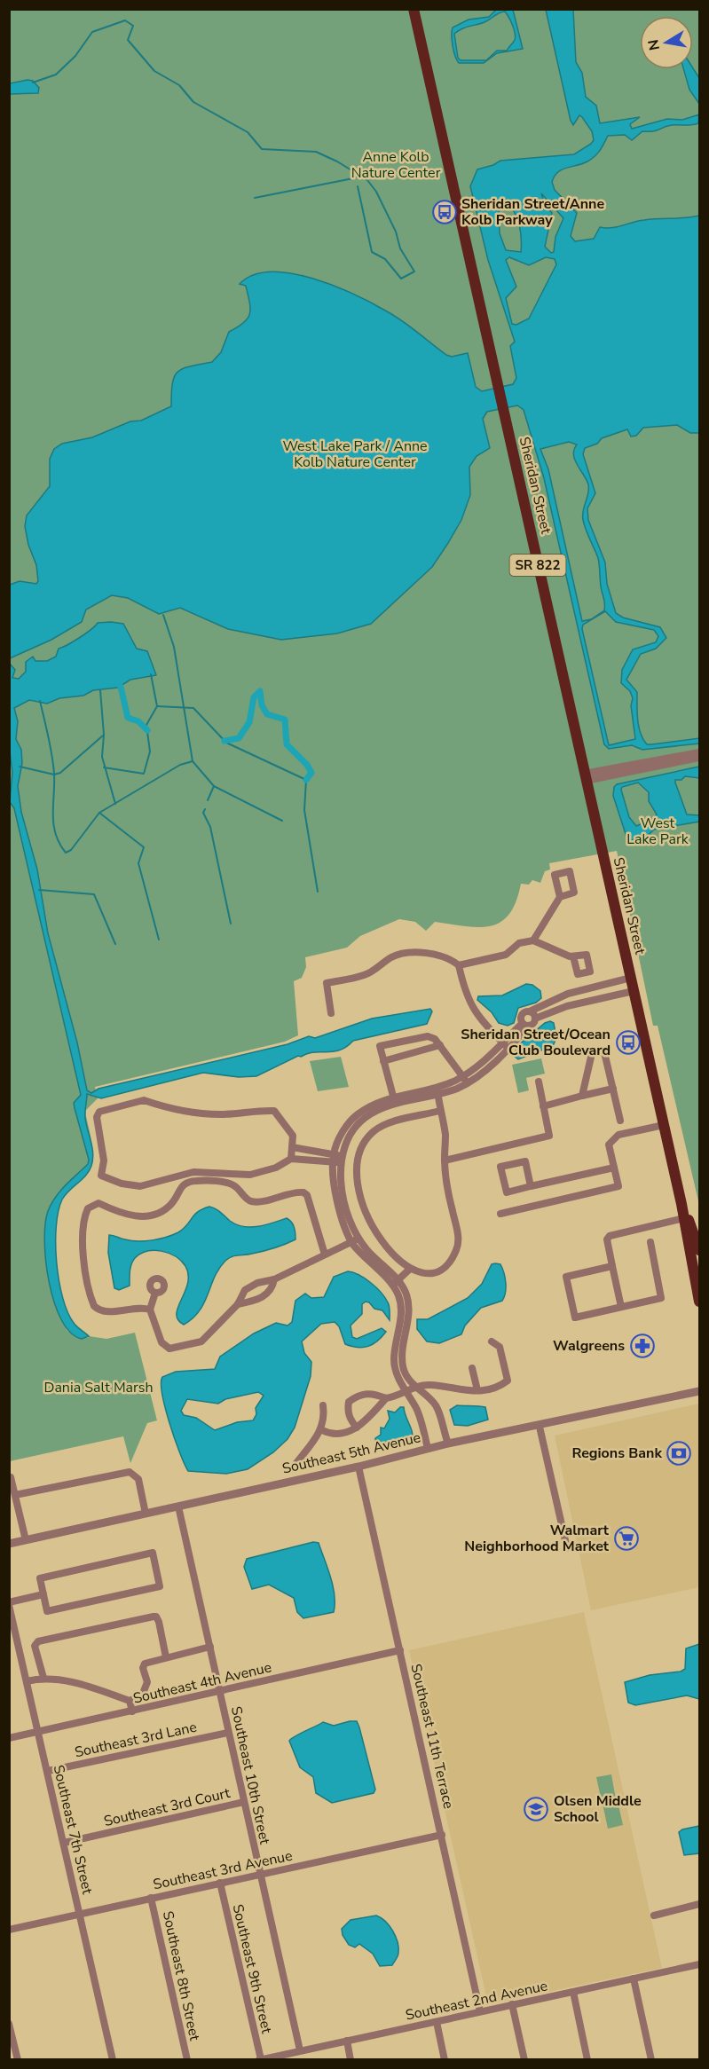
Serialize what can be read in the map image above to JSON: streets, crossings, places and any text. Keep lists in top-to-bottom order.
{
  "streets": {
    "main road": ["Sheridan Street", "SR 822"],
    "street": [
      "Southeast 5th Avenue",
      "Southeast 4th Avenue",
      "Southeast 11th Terrace",
      "Southeast 3rd Lane",
      "Southeast 10th Street",
      "Southeast 3rd Court",
      "Southeast 7th Street",
      "Southeast 3rd Avenue",
      "Southeast 9th Street",
      "Southeast 8th Street",
      "Southeast 2nd Avenue"
    ]
  },
  "crossings": [
    ["Southeast 5th Avenue", "Southeast 11th Terrace"],
    ["Southeast 5th Avenue", "Southeast 10th Street"],
    ["Southeast 4th Avenue", "Southeast 11th Terrace"],
    ["Southeast 4th Avenue", "Southeast 10th Street"],
    ["Southeast 4th Avenue", "Southeast 7th Street"],
    ["Southeast 11th Terrace", "Southeast 3rd Avenue"],
    ["Southeast 11th Terrace", "Southeast 2nd Avenue"],
    ["Southeast 3rd Lane", "Southeast 10th Street"],
    ["Southeast 3rd Lane", "Southeast 7th Street"],
    ["Southeast 10th Street", "Southeast 3rd Court"],
    ["Southeast 10th Street", "Southeast 3rd Avenue"],
    ["Southeast 10th Street", "Southeast 2nd Avenue"],
    ["Southeast 3rd Court", "Southeast 7th Street"],
    ["Southeast 7th Street", "Southeast 3rd Avenue"],
    ["Southeast 3rd Avenue", "Southeast 9th Street"],
    ["Southeast 3rd Avenue", "Southeast 8th Street"],
    ["Southeast 9th Street", "Southeast 2nd Avenue"]
  ],
  "parks": [
    "Anne Kolb Nature Center",
    "West Lake Park / Anne Kolb Nature Center",
    "West Lake Park",
    "Dania Salt Marsh"
  ],
  "places": {
    "bus stop": ["Sheridan Street/Anne Kolb Parkway", "Sheridan Street/Ocean Club Boulevard"],
    "pharmacy": ["Walgreens"],
    "bank": ["Regions Bank"],
    "supermarket": ["Walmart Neighborhood Market"],
    "school or university": ["Olsen Middle School"]
  },
  "north": "left"
}
